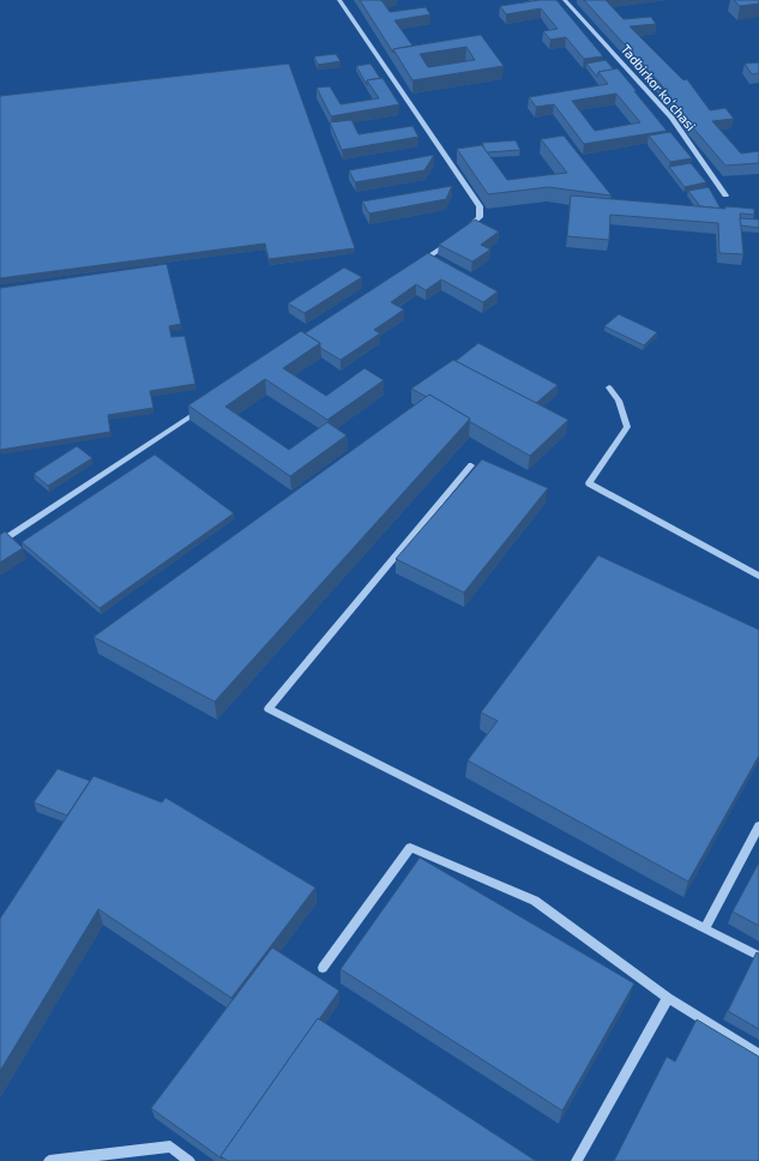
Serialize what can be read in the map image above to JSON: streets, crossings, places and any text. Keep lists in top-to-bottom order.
{
  "streets": {
    "street": ["Tadbirkor koʻchasi"]
  }
}
